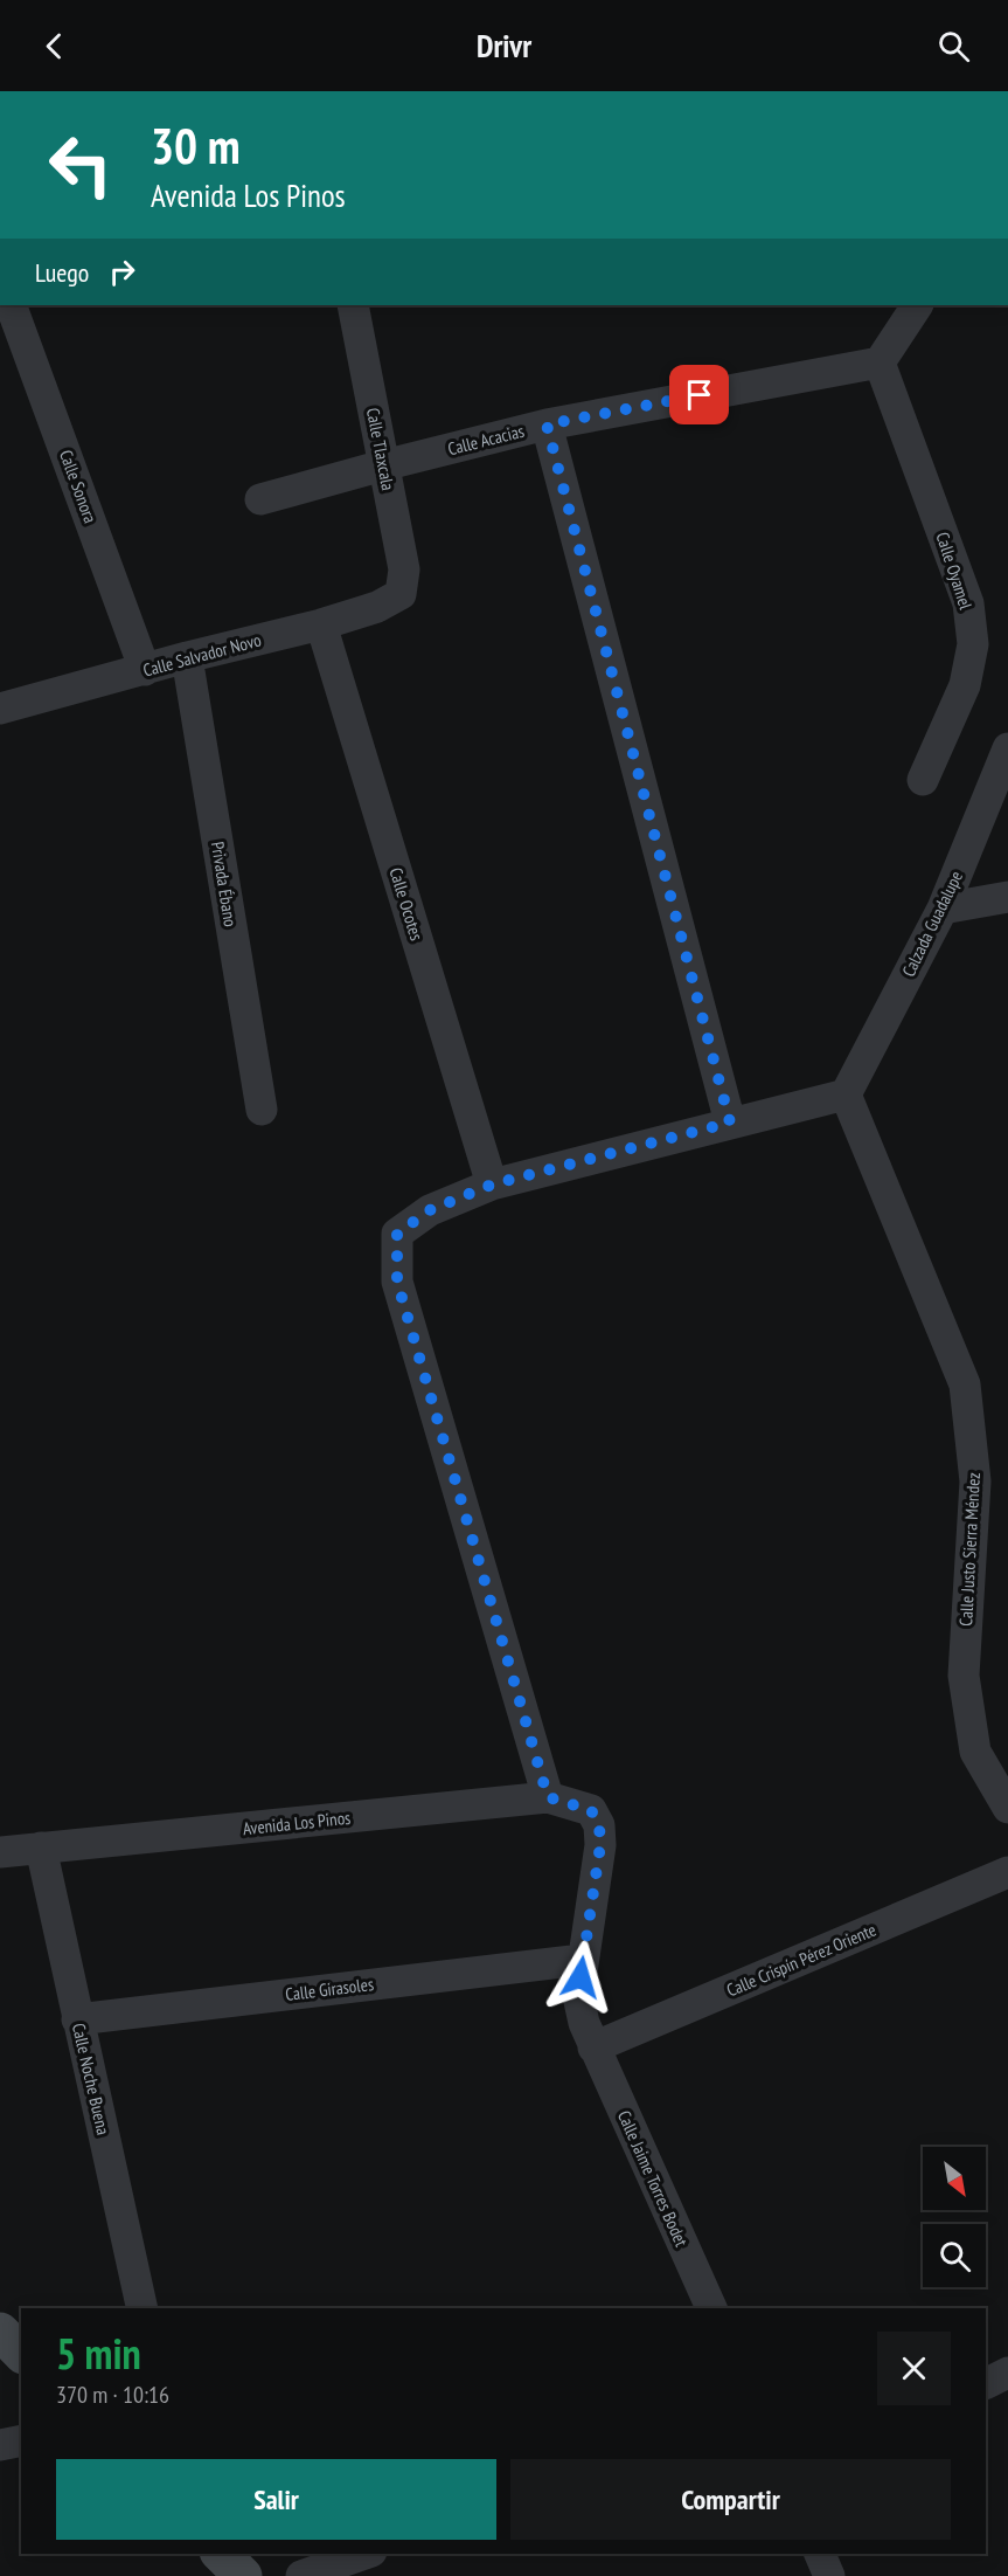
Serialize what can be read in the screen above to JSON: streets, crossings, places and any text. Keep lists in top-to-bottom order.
{
  "streets": {
    "street": [
      "Calle Acacias",
      "Calle Tlaxcala",
      "Calle Sonora",
      "Calle Oyamel",
      "Calle Salvador Novo",
      "Privada Ébano",
      "Calle Ocotes",
      "Calzada Guadalupe",
      "Calle Justo Sierra Méndez",
      "Avenida Los Pinos",
      "Calle Crispín Pérez Oriente",
      "Calle Girasoles",
      "Calle Noche Buena",
      "Calle Jaime Torres Bodet"
    ]
  },
  "crossings": [
    ["Calle Acacias", "Calle Tlaxcala"],
    ["Calle Acacias", "Calle Oyamel"],
    ["Calle Tlaxcala", "Calle Salvador Novo"],
    ["Calle Sonora", "Calle Salvador Novo"],
    ["Calle Salvador Novo", "Privada Ébano"],
    ["Calle Salvador Novo", "Calle Ocotes"],
    ["Calzada Guadalupe", "Calle Justo Sierra Méndez"],
    ["Avenida Los Pinos", "Calle Girasoles"],
    ["Avenida Los Pinos", "Calle Noche Buena"],
    ["Calle Crispín Pérez Oriente", "Calle Jaime Torres Bodet"],
    ["Calle Girasoles", "Calle Noche Buena"]
  ],
  "north": "bottom right",
  "page": {
    "header": "Drivr",
    "turn": ["30 m", "Avenida Los Pinos"],
    "then": "Luego",
    "heading": ["5 min", "370 m · 10:16"],
    "buttons": ["Salir", "Compartir"]
  }
}
